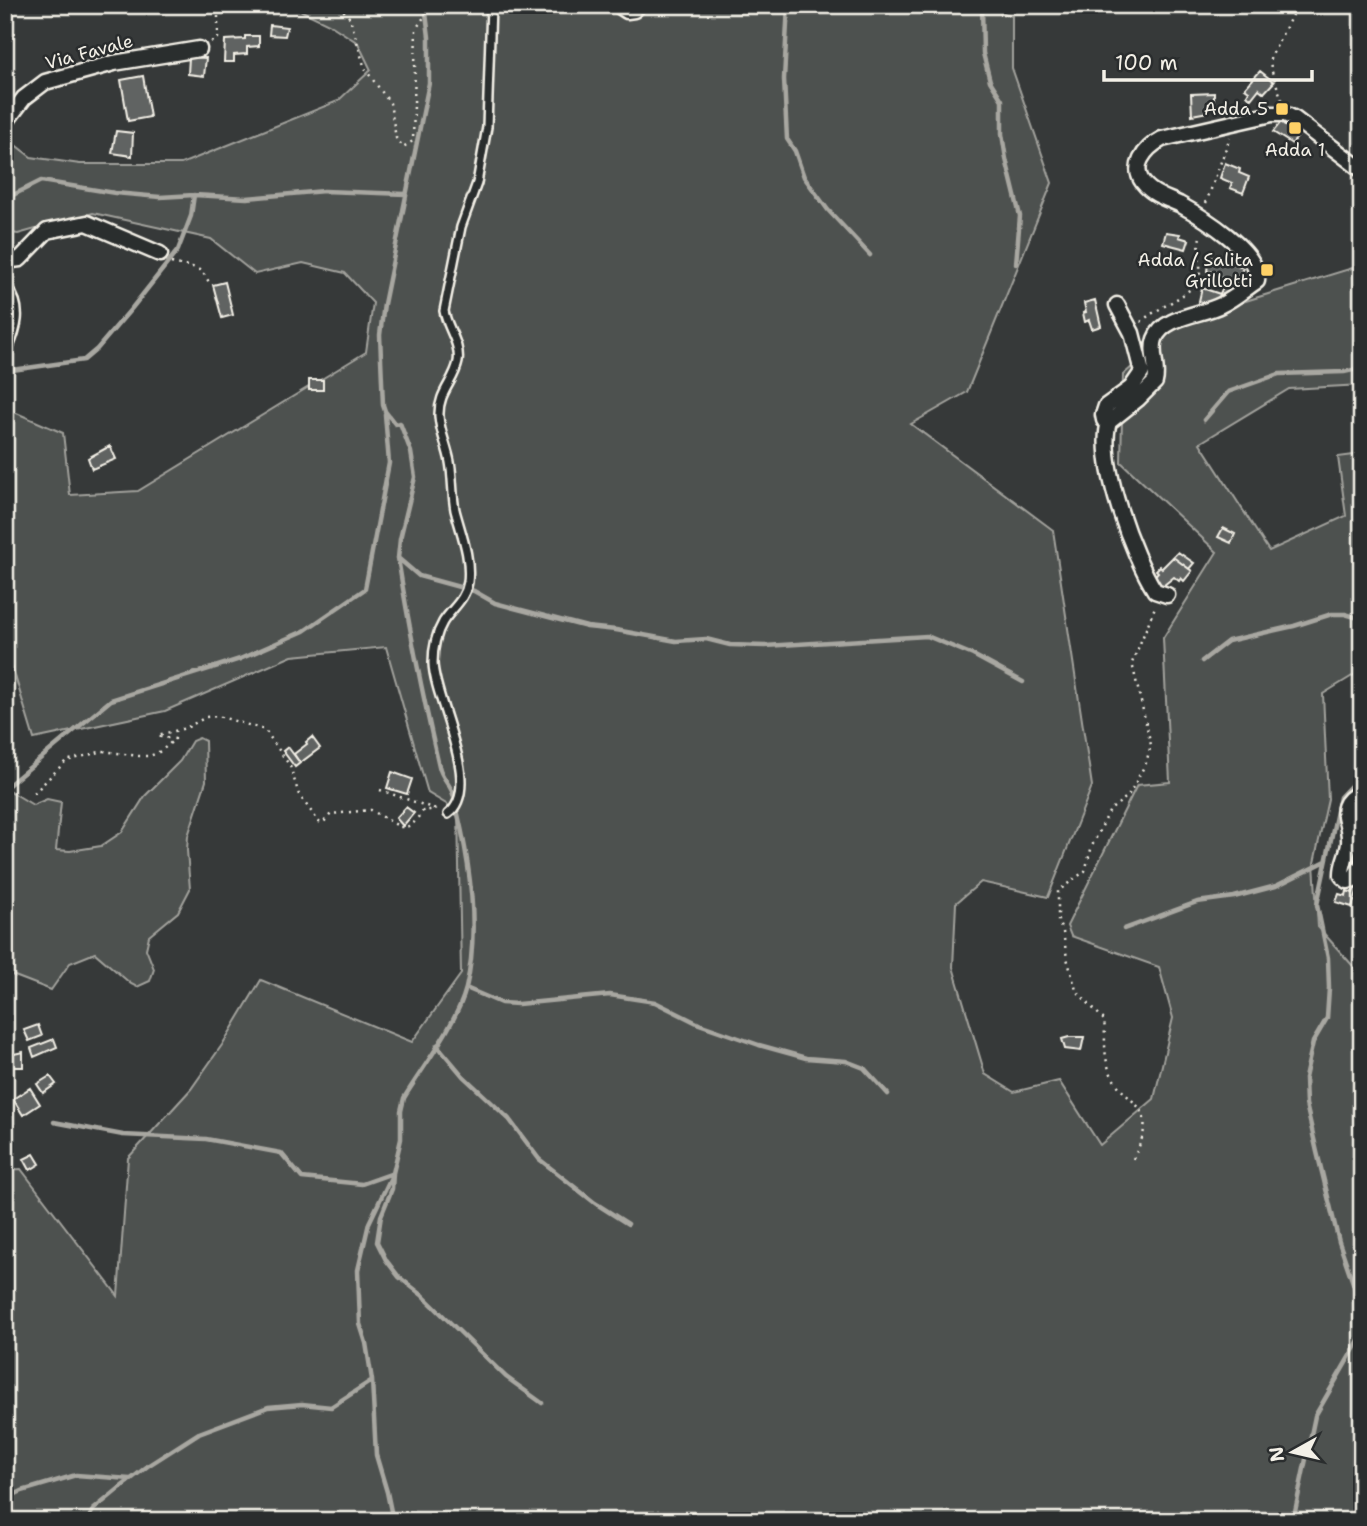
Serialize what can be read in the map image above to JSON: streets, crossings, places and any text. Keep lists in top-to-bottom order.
{
  "streets": {
    "street": ["Via Favale"]
  },
  "places": {
    "transit": ["Adda 5", "Adda 1", "Adda / Salita Grillotti"]
  },
  "scale_bar": "100 m",
  "north": "left"
}
